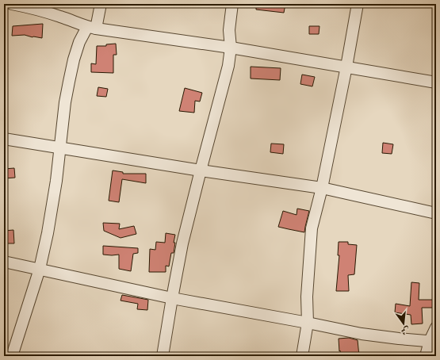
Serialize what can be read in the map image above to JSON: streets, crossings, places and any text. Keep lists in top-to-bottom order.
{
  "north": "bottom"
}
